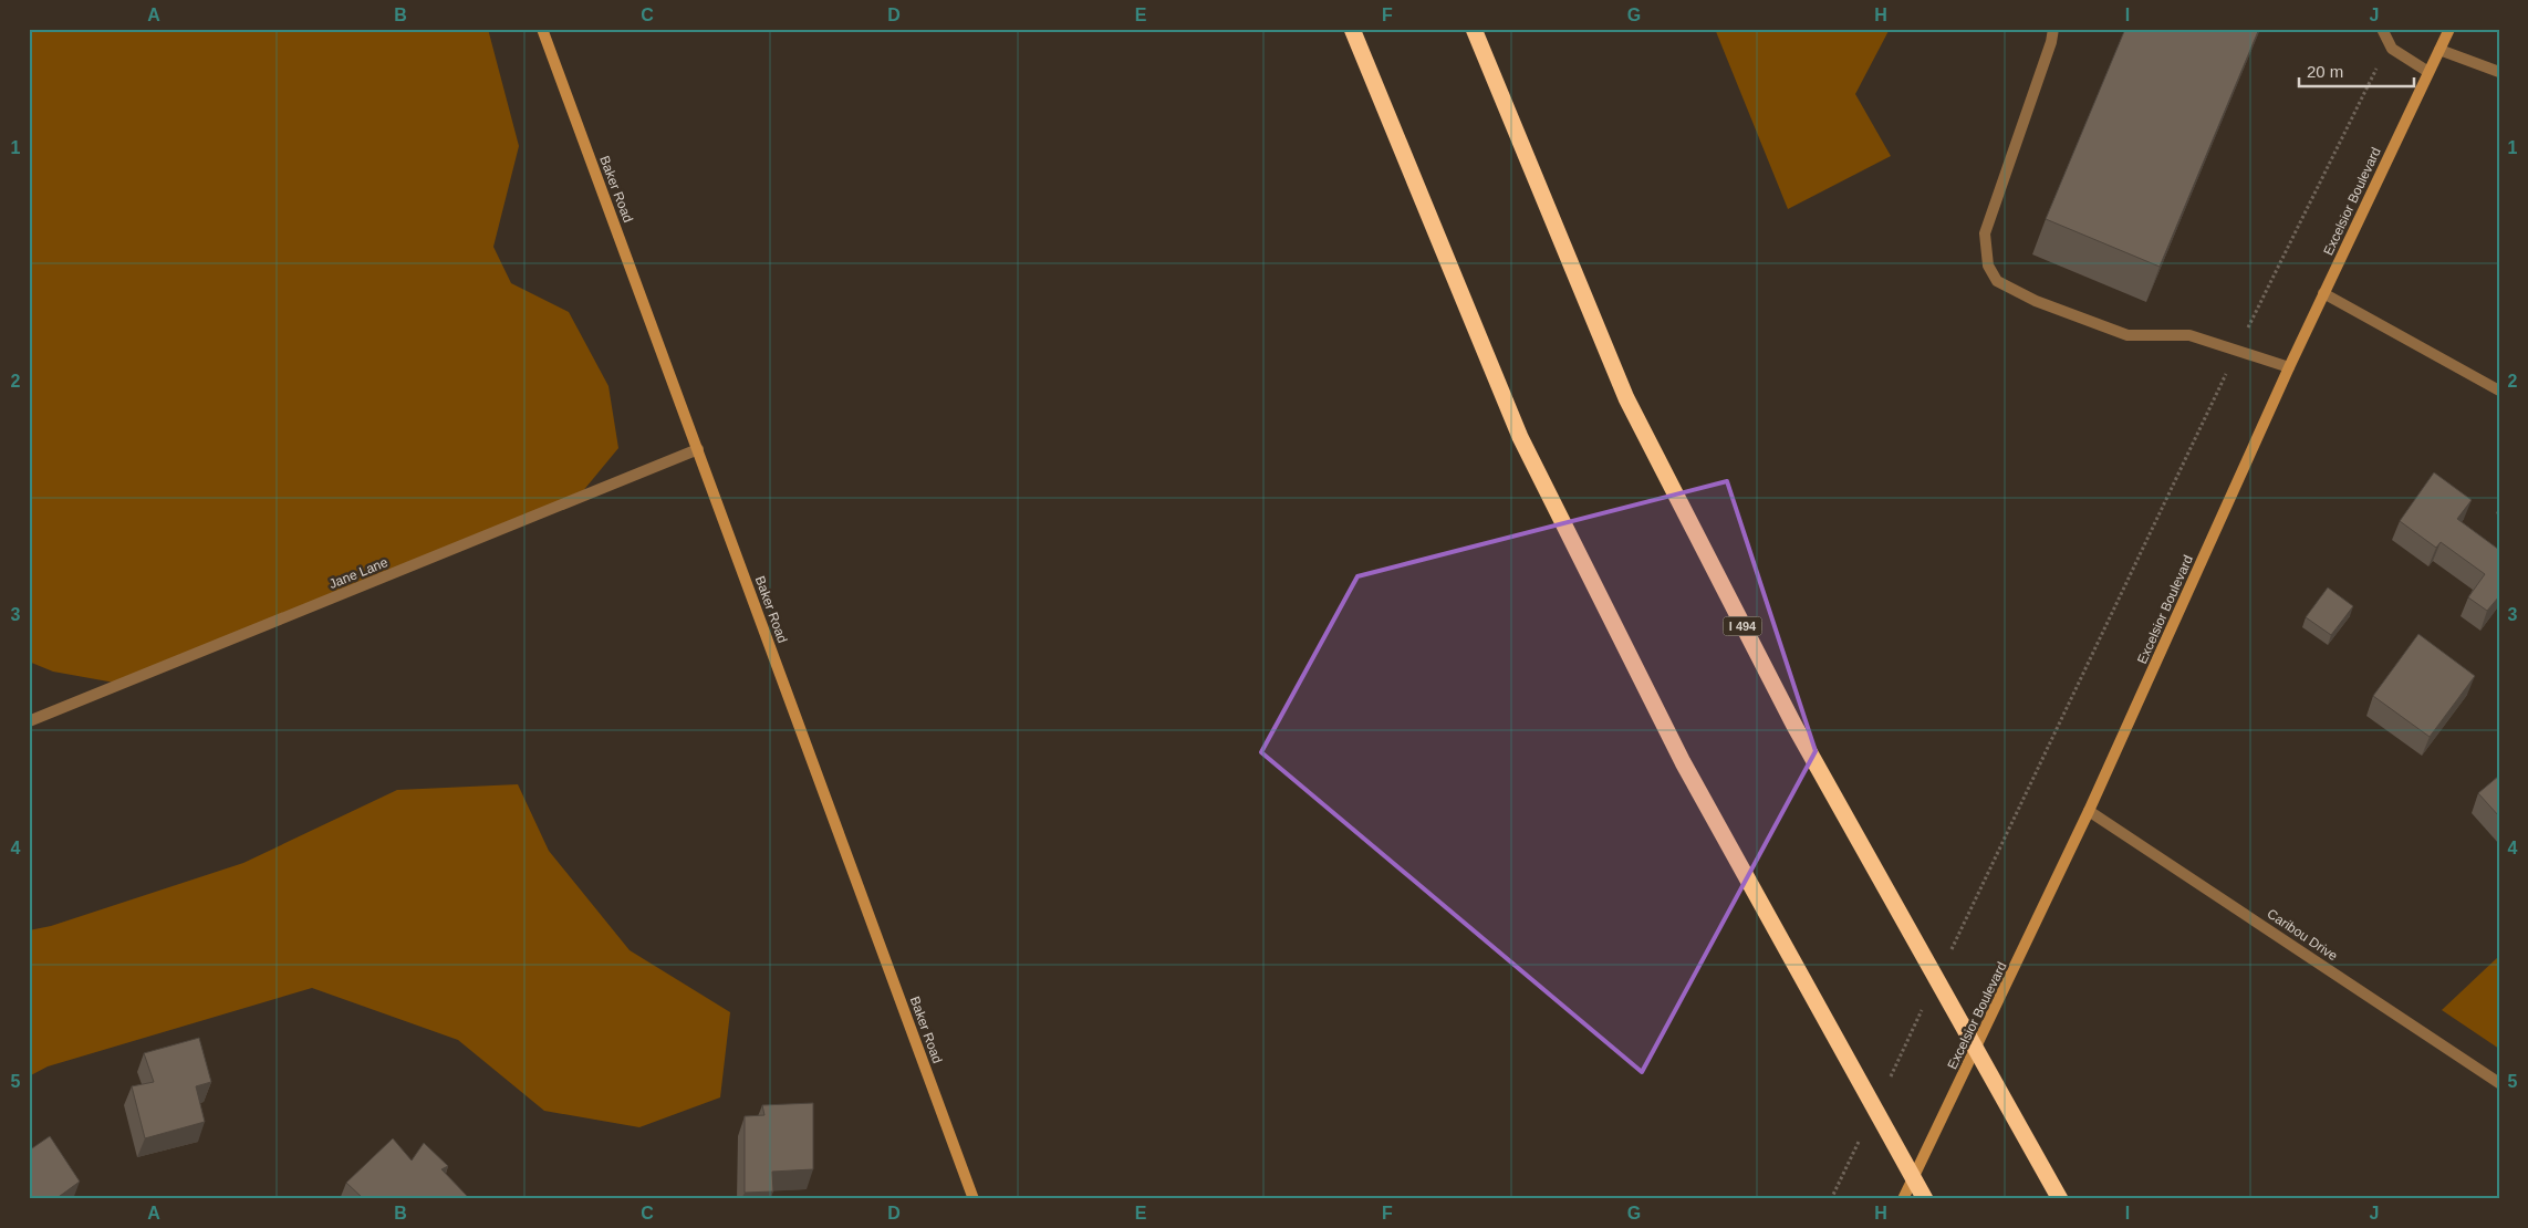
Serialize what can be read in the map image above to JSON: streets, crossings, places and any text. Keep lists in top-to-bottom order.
{
  "streets": {
    "highway": ["I 494"],
    "main road": ["Baker Road", "Excelsior Boulevard"],
    "street": ["Jane Lane", "Caribou Drive"]
  },
  "crossings": [
    ["Baker Road", "Jane Lane"],
    ["Excelsior Boulevard", "Caribou Drive"]
  ],
  "scale_bar": "20 m",
  "grid": {
    "columns": [
      "A",
      "B",
      "C",
      "D",
      "E",
      "F",
      "G",
      "H",
      "I",
      "J"
    ],
    "rows": [
      "1",
      "2",
      "3",
      "4",
      "5"
    ]
  }
}
